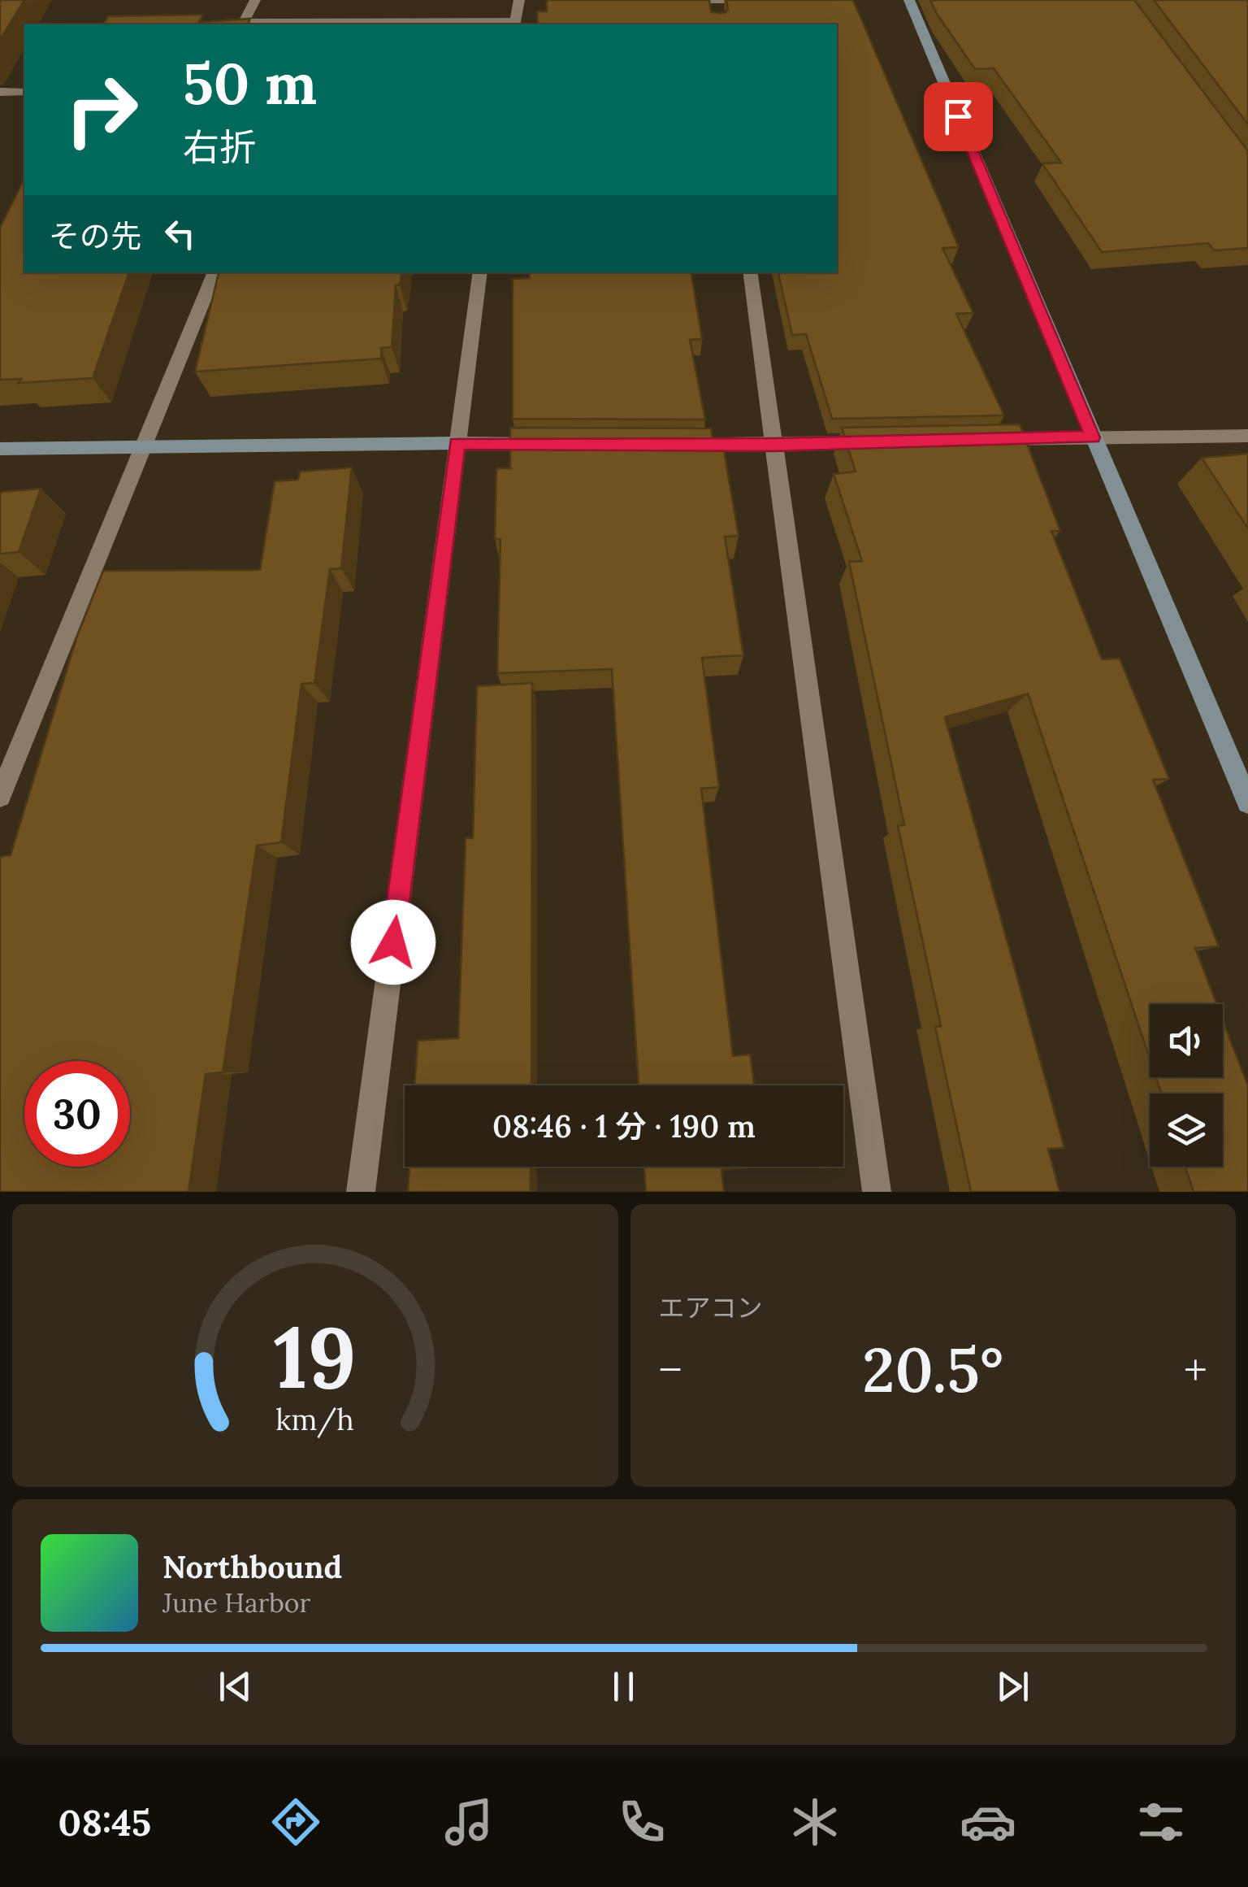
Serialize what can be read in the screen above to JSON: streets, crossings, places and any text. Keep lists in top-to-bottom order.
{
  "page": {
    "turn": ["50 m", "右折"],
    "then": "その先",
    "limit": "30",
    "trip": "08:46 · 1 分 · 190 m",
    "tile": "エアコン",
    "heat": ["−", "20.5°", "+"],
    "song": ["Northbound", "June Harbor"],
    "tabs": "08:45",
    "gauge": ["19", "km/h"]
  }
}
